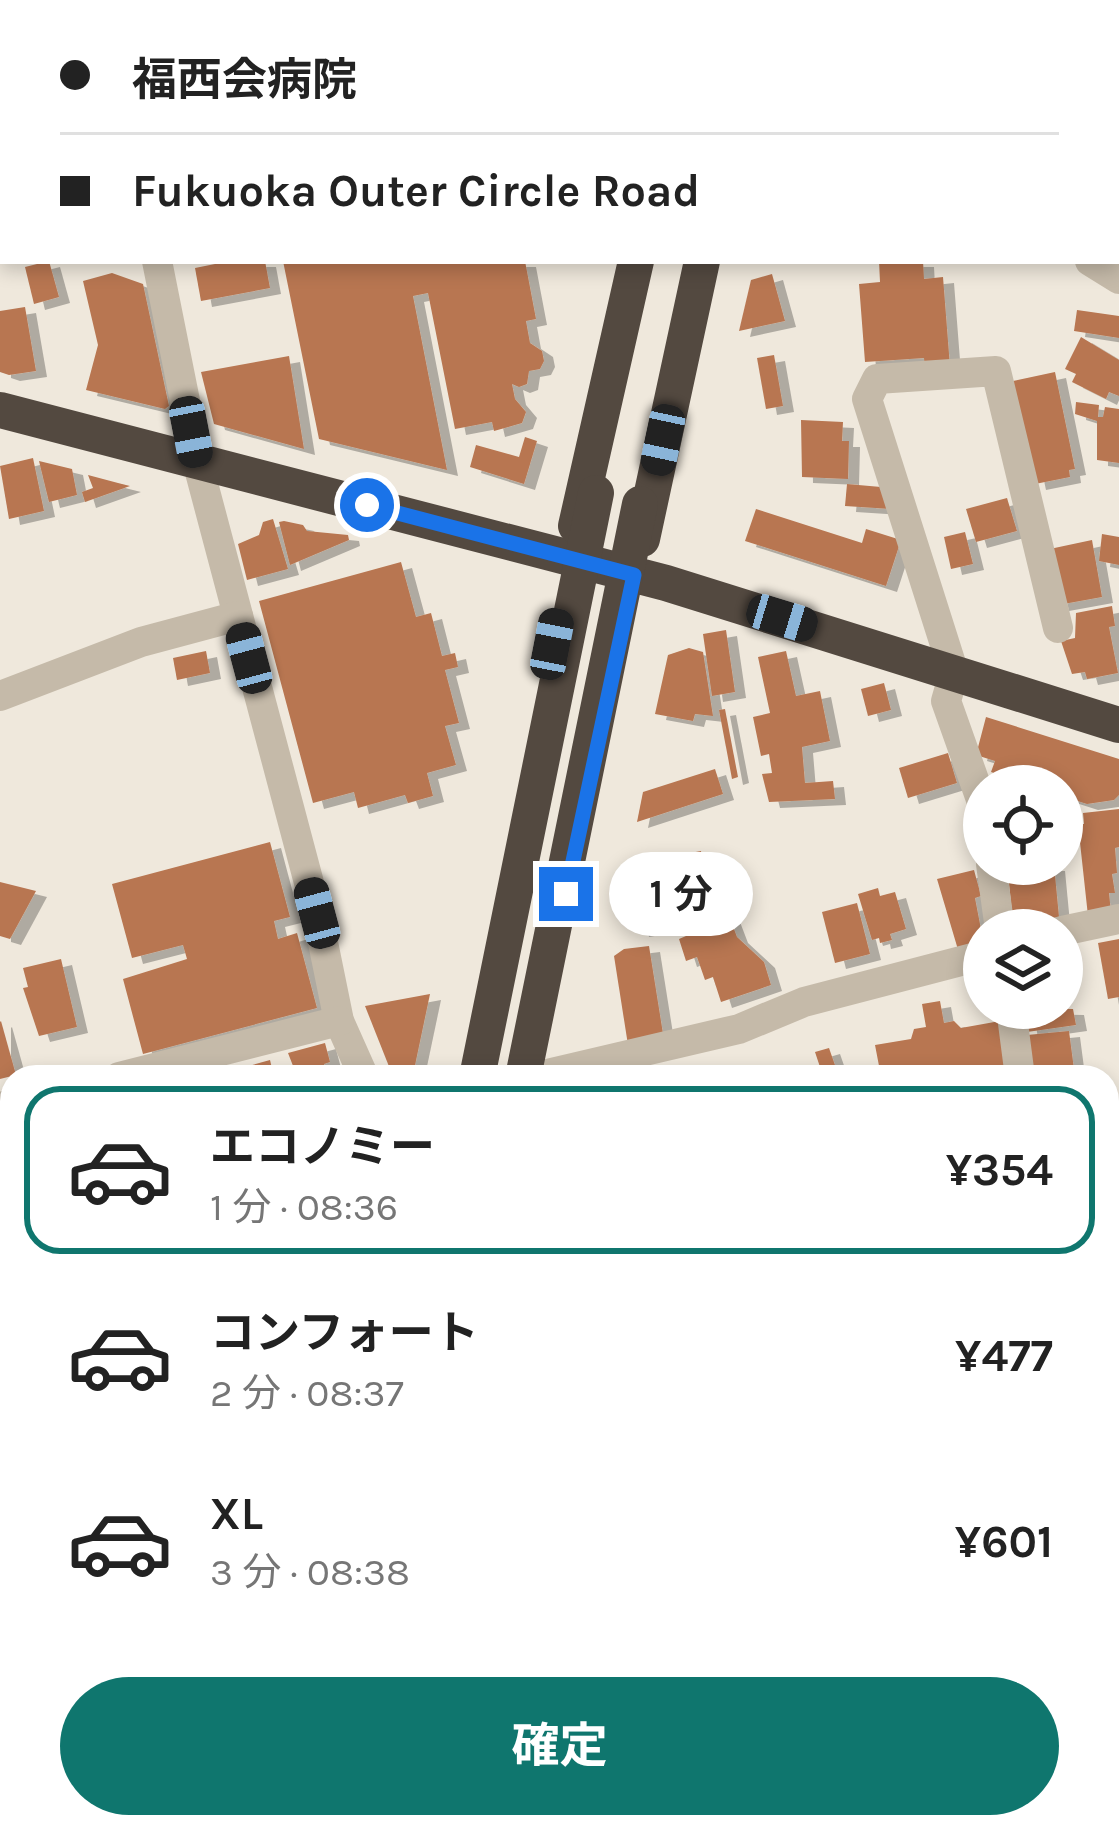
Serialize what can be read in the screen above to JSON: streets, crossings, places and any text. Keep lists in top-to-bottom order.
{
  "page": {
    "banner": ["福西会病院", "Fukuoka Outer Circle Road"],
    "bubble": "1 分",
    "list": [
      {
        "name": "エコノミー",
        "note": "1 分 · 08:36",
        "value": "¥354"
      },
      {
        "name": "コンフォート",
        "note": "2 分 · 08:37",
        "value": "¥477"
      },
      {
        "name": "XL",
        "note": "3 分 · 08:38",
        "value": "¥601"
      }
    ],
    "buttons": "確定"
  }
}
